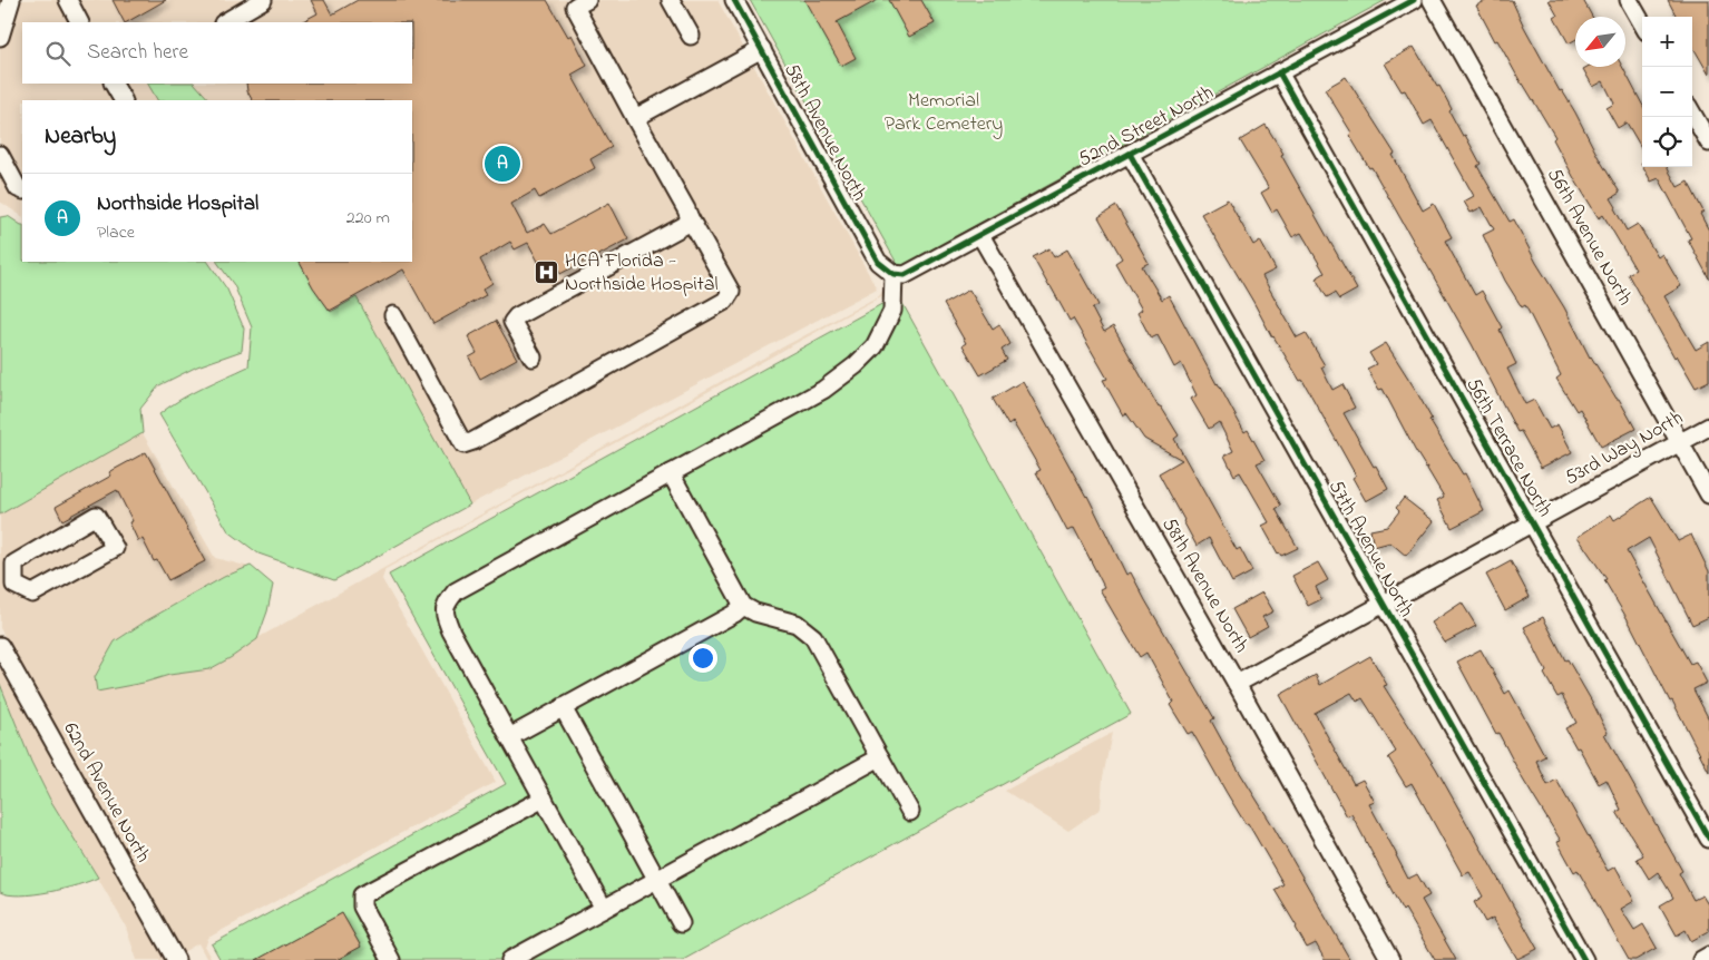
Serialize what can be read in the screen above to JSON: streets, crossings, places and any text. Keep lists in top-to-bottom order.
{
  "streets": {
    "street": [
      "52nd Street North",
      "58th Avenue North",
      "56th Avenue North",
      "56th Terrace North",
      "53rd Way North",
      "57th Avenue North",
      "62nd Avenue North"
    ]
  },
  "crossings": [
    ["52nd Street North", "58th Avenue North"],
    ["52nd Street North", "56th Terrace North"],
    ["52nd Street North", "57th Avenue North"],
    ["58th Avenue North", "53rd Way North"],
    ["56th Avenue North", "53rd Way North"],
    ["56th Terrace North", "53rd Way North"],
    ["53rd Way North", "57th Avenue North"]
  ],
  "parks": ["Memorial Park Cemetery"],
  "places": {
    "hospital": ["HCA Florida - Northside Hospital"]
  },
  "north": "bottom left",
  "page": {
    "map_buttons": ["+", "−"],
    "search": "Search here",
    "heading": "Nearby",
    "pins": "A",
    "list": [
      {
        "mark": "A",
        "name": "Northside Hospital",
        "note": "Place",
        "value": "220 m"
      }
    ]
  }
}
